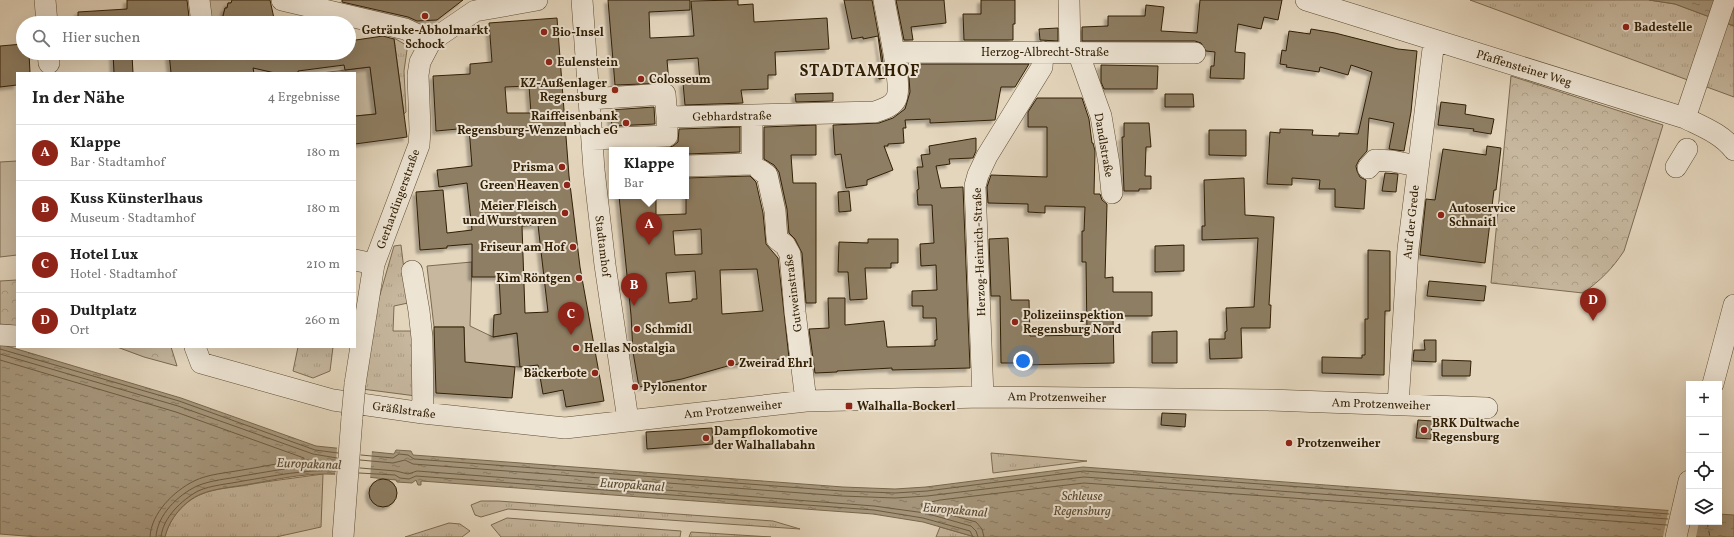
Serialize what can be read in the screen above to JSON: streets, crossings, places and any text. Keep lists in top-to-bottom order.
{
  "streets": {
    "street": [
      "Herzog-Albrecht-Straße",
      "Pfaffensteiner Weg",
      "Gebhardstraße",
      "Dandlstraße",
      "Gerhardingerstraße",
      "Auf der Grede",
      "Stadtamhof",
      "Herzog-Heinrich-Straße",
      "Gutweinstraße",
      "Am Protzenweiher",
      "Gräßlstraße"
    ]
  },
  "crossings": [
    ["Herzog-Albrecht-Straße", "Gebhardstraße"],
    ["Herzog-Albrecht-Straße", "Dandlstraße"],
    ["Herzog-Albrecht-Straße", "Herzog-Heinrich-Straße"],
    ["Pfaffensteiner Weg", "Auf der Grede"],
    ["Gebhardstraße", "Stadtamhof"],
    ["Auf der Grede", "Am Protzenweiher"],
    ["Stadtamhof", "Am Protzenweiher"],
    ["Stadtamhof", "Gräßlstraße"],
    ["Herzog-Heinrich-Straße", "Am Protzenweiher"],
    ["Gutweinstraße", "Am Protzenweiher"],
    ["Am Protzenweiher", "Gräßlstraße"]
  ],
  "districts": ["STADTAMHOF"],
  "water": ["Europakanal", "Schleuse Regensburg"],
  "places": {
    "other": [
      "Getränke-Abholmarkt Schock",
      "Badestelle",
      "Bio-Insel",
      "Eulenstein",
      "Colosseum",
      "KZ-Außenlager Regensburg",
      "Raiffeisenbank Regensburg-Wenzenbach eG",
      "Prisma",
      "Green Heaven",
      "Meier Fleisch und Wurstwaren",
      "Autoservice Schnaitl",
      "Friseur am Hof",
      "Kim Röntgen",
      "Polizeiinspektion Regensburg Nord",
      "Schmidl",
      "Hellas Nostalgia",
      "Zweirad Ehrl",
      "Bäckerbote",
      "Pylonentor",
      "BRK Dultwache Regensburg",
      "Dampflokomotive der Walhallabahn",
      "Protzenweiher"
    ],
    "transit": ["Walhalla-Bockerl"]
  },
  "page": {
    "search": "Hier suchen",
    "heading": ["In der Nähe", "4 Ergebnisse"],
    "list": [
      {
        "mark": "A",
        "name": "Klappe",
        "note": "Bar · Stadtamhof",
        "value": "180 m"
      },
      {
        "mark": "B",
        "name": "Kuss Künsterlhaus",
        "note": "Museum · Stadtamhof",
        "value": "180 m"
      },
      {
        "mark": "C",
        "name": "Hotel Lux",
        "note": "Hotel · Stadtamhof",
        "value": "210 m"
      },
      {
        "mark": "D",
        "name": "Dultplatz",
        "note": "Ort",
        "value": "260 m"
      }
    ],
    "popup": ["Klappe", "Bar"],
    "pins": [
      "A",
      "B",
      "D",
      "C"
    ],
    "map_buttons": ["+", "−"]
  }
}
